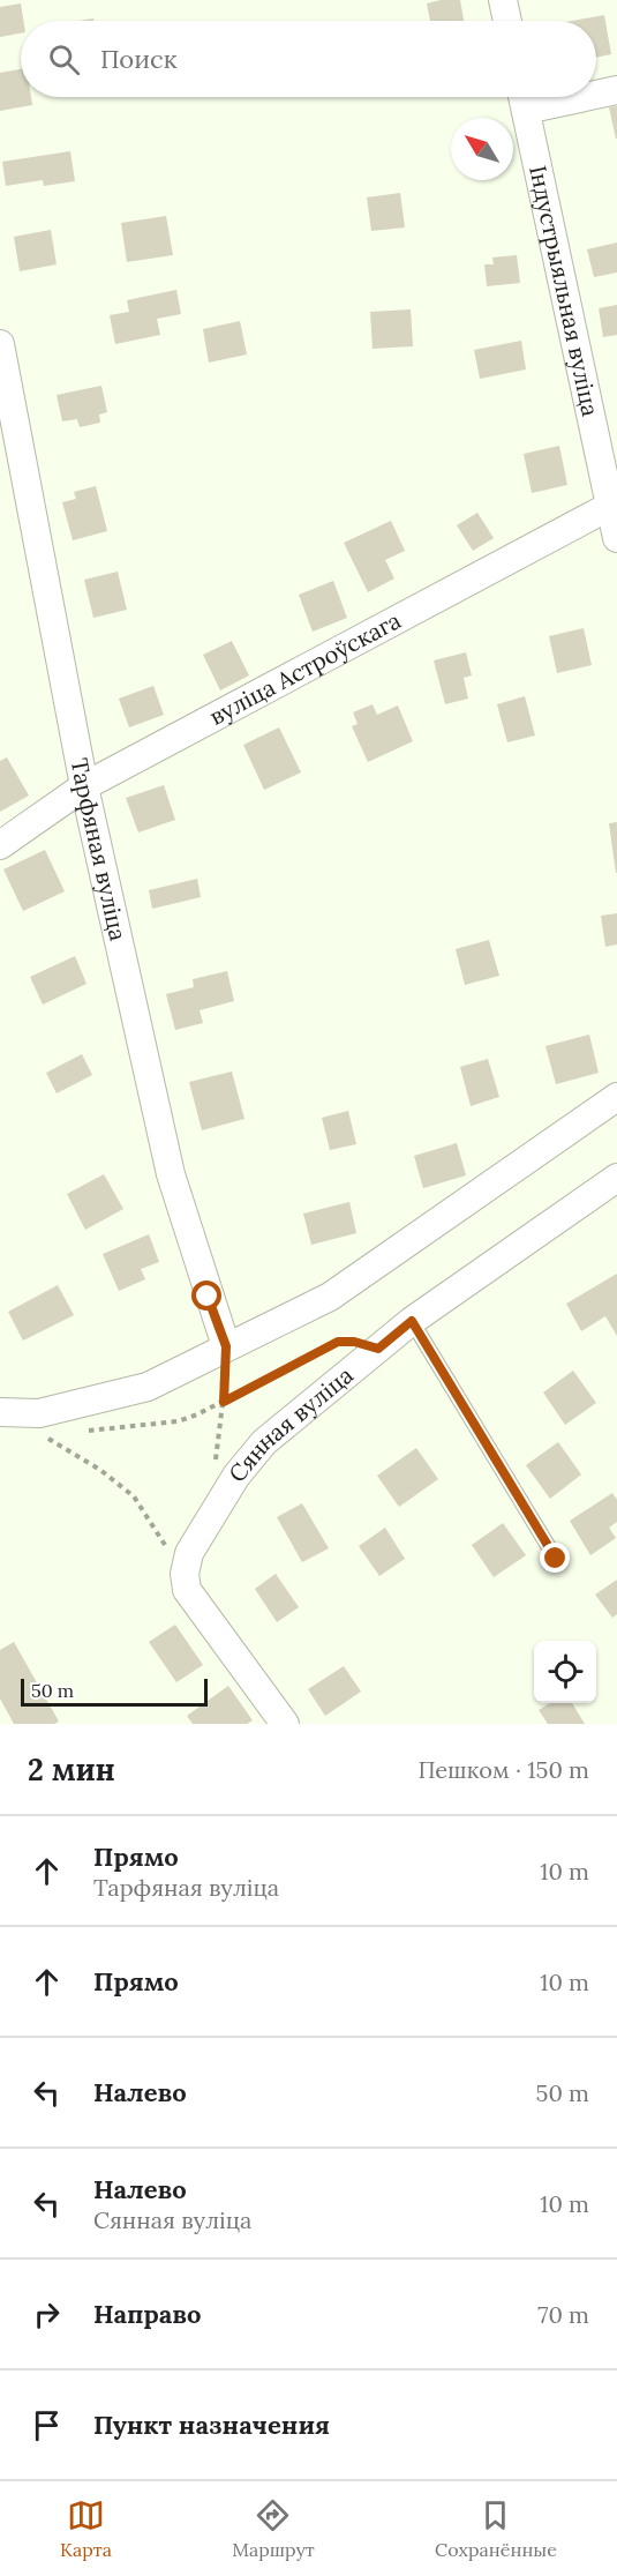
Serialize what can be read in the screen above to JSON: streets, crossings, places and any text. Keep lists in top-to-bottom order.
{
  "streets": {
    "street": [
      "Індустрыяльная вуліца",
      "вуліца Астроўскага",
      "Тарфяная вуліца",
      "Сянная вуліца"
    ]
  },
  "crossings": [
    ["Індустрыяльная вуліца", "вуліца Астроўскага"],
    ["вуліца Астроўскага", "Тарфяная вуліца"]
  ],
  "scale_bar": "50 m",
  "north": "top left",
  "page": {
    "search": "Поиск",
    "scale": "50 m",
    "heading": ["2 мин", "Пешком · 150 m"],
    "list": [
      ["Прямо", "Тарфяная вуліца", "10 m"],
      ["Прямо", "10 m"],
      ["Налево", "50 m"],
      ["Налево", "Сянная вуліца", "10 m"],
      ["Направо", "70 m"],
      "Пункт назначения"
    ],
    "nav": ["Карта", "Маршрут", "Сохранённые"]
  }
}
